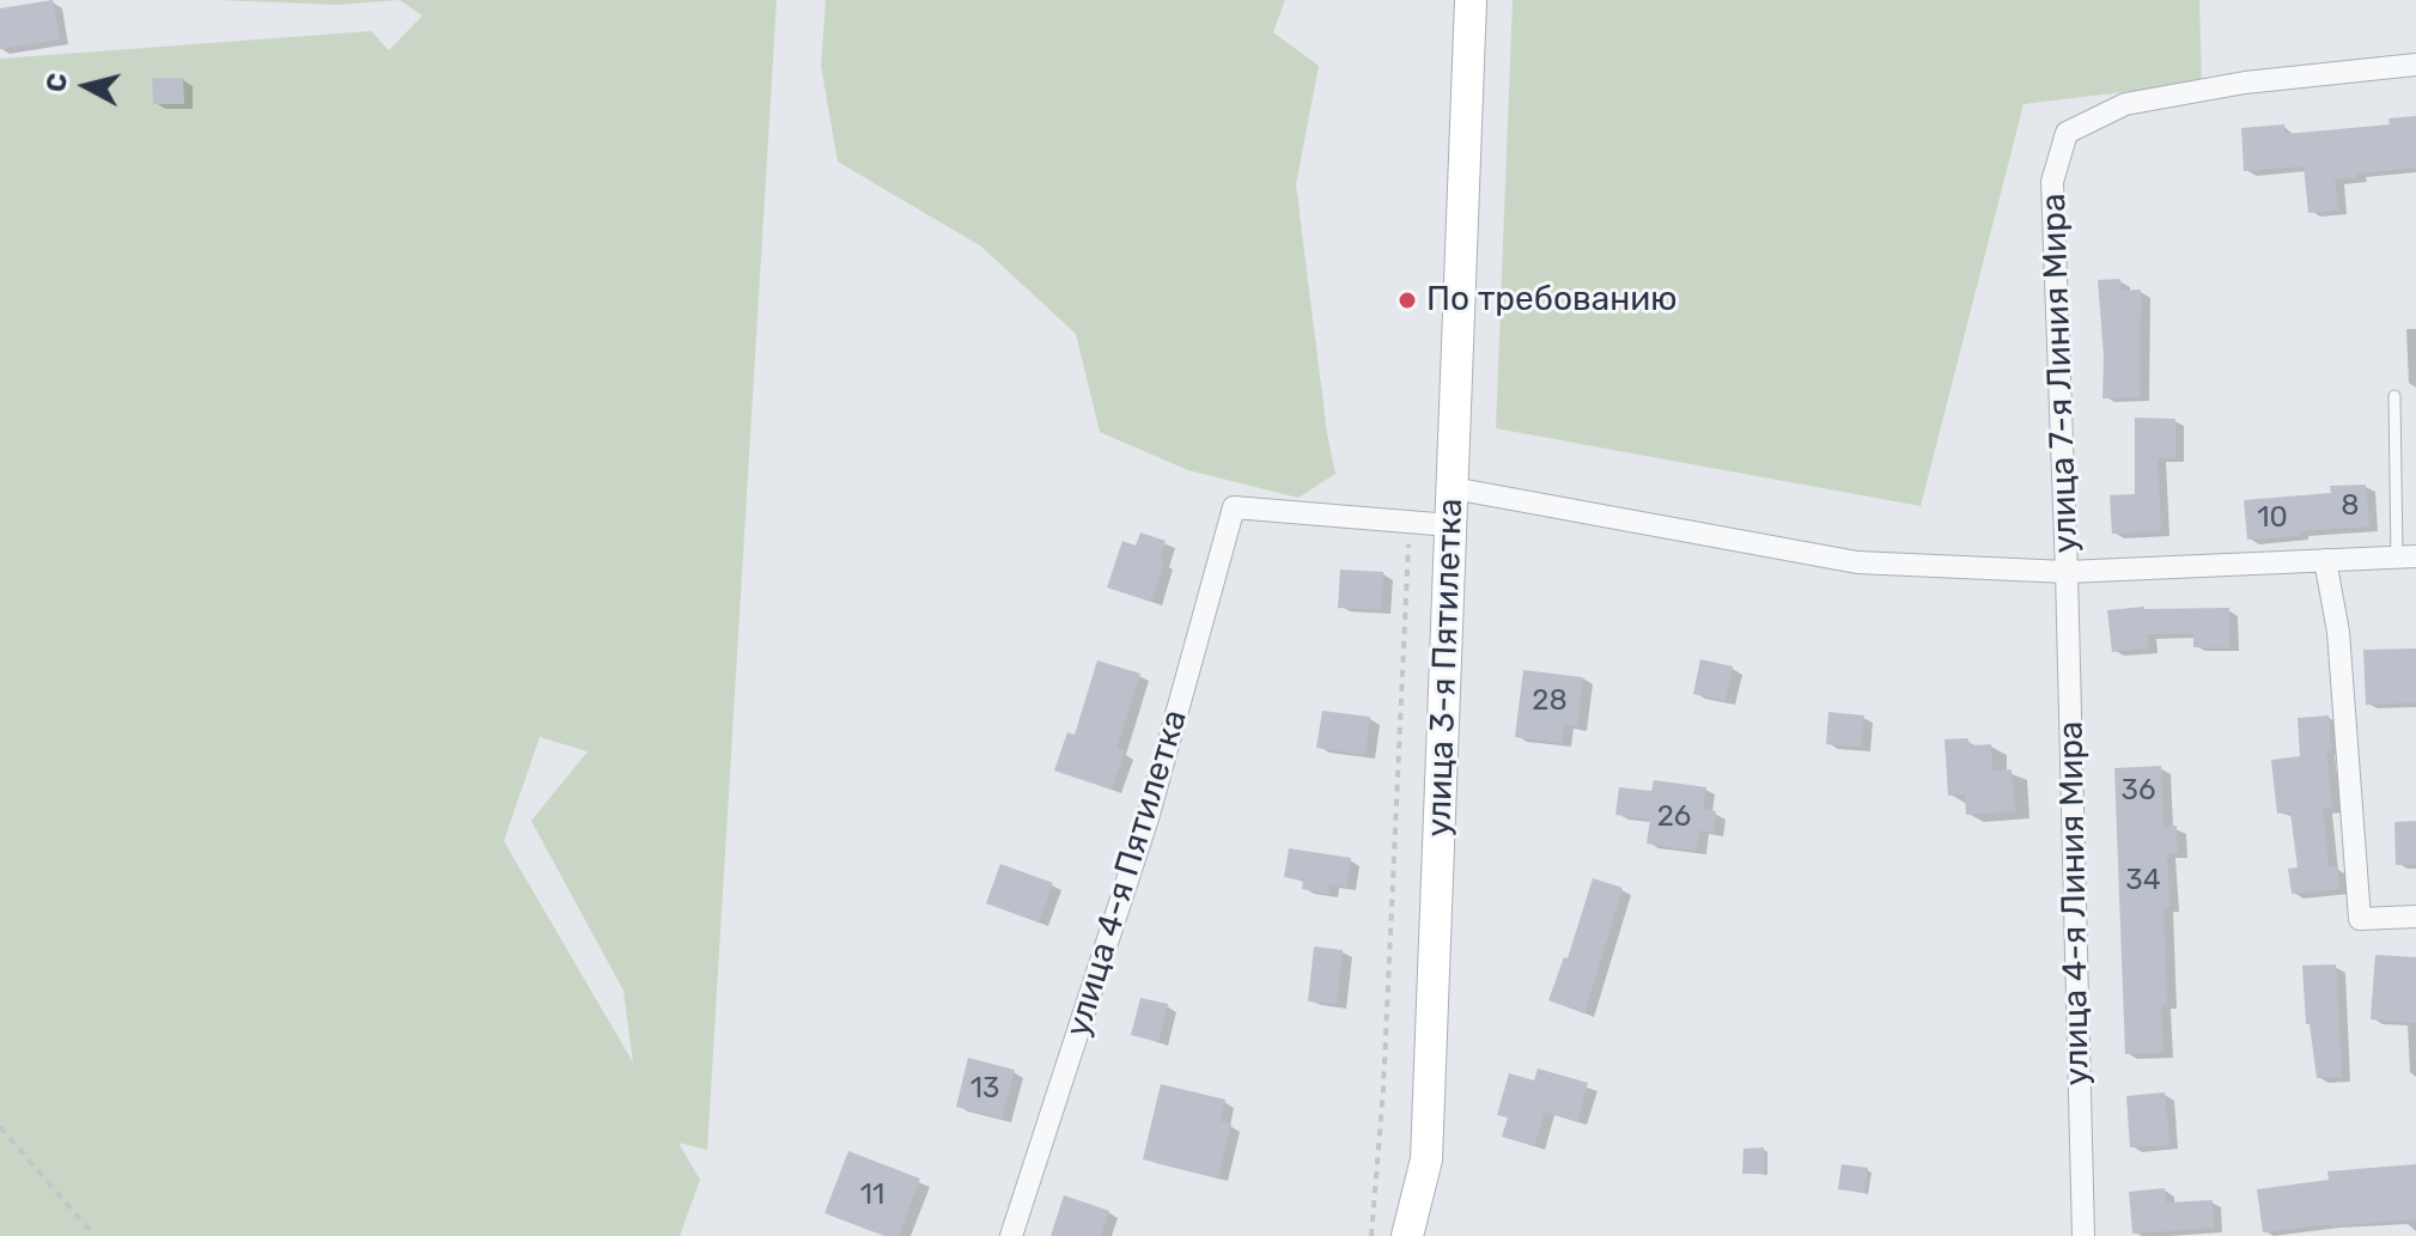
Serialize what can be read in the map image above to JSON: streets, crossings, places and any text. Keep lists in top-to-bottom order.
{
  "streets": {
    "main road": ["улица 3-я Пятилетка"],
    "street": ["улица 7-я Линия Мира", "улица 4-я Пятилетка", "улица 4-я Линия Мира"]
  },
  "crossings": [
    ["улица 7-я Линия Мира", "улица 4-я Линия Мира"]
  ],
  "places": ["По требованию"],
  "house_numbers": [
    "8",
    "10",
    "28",
    "36",
    "26",
    "34",
    "13",
    "11"
  ],
  "north": "left"
}
